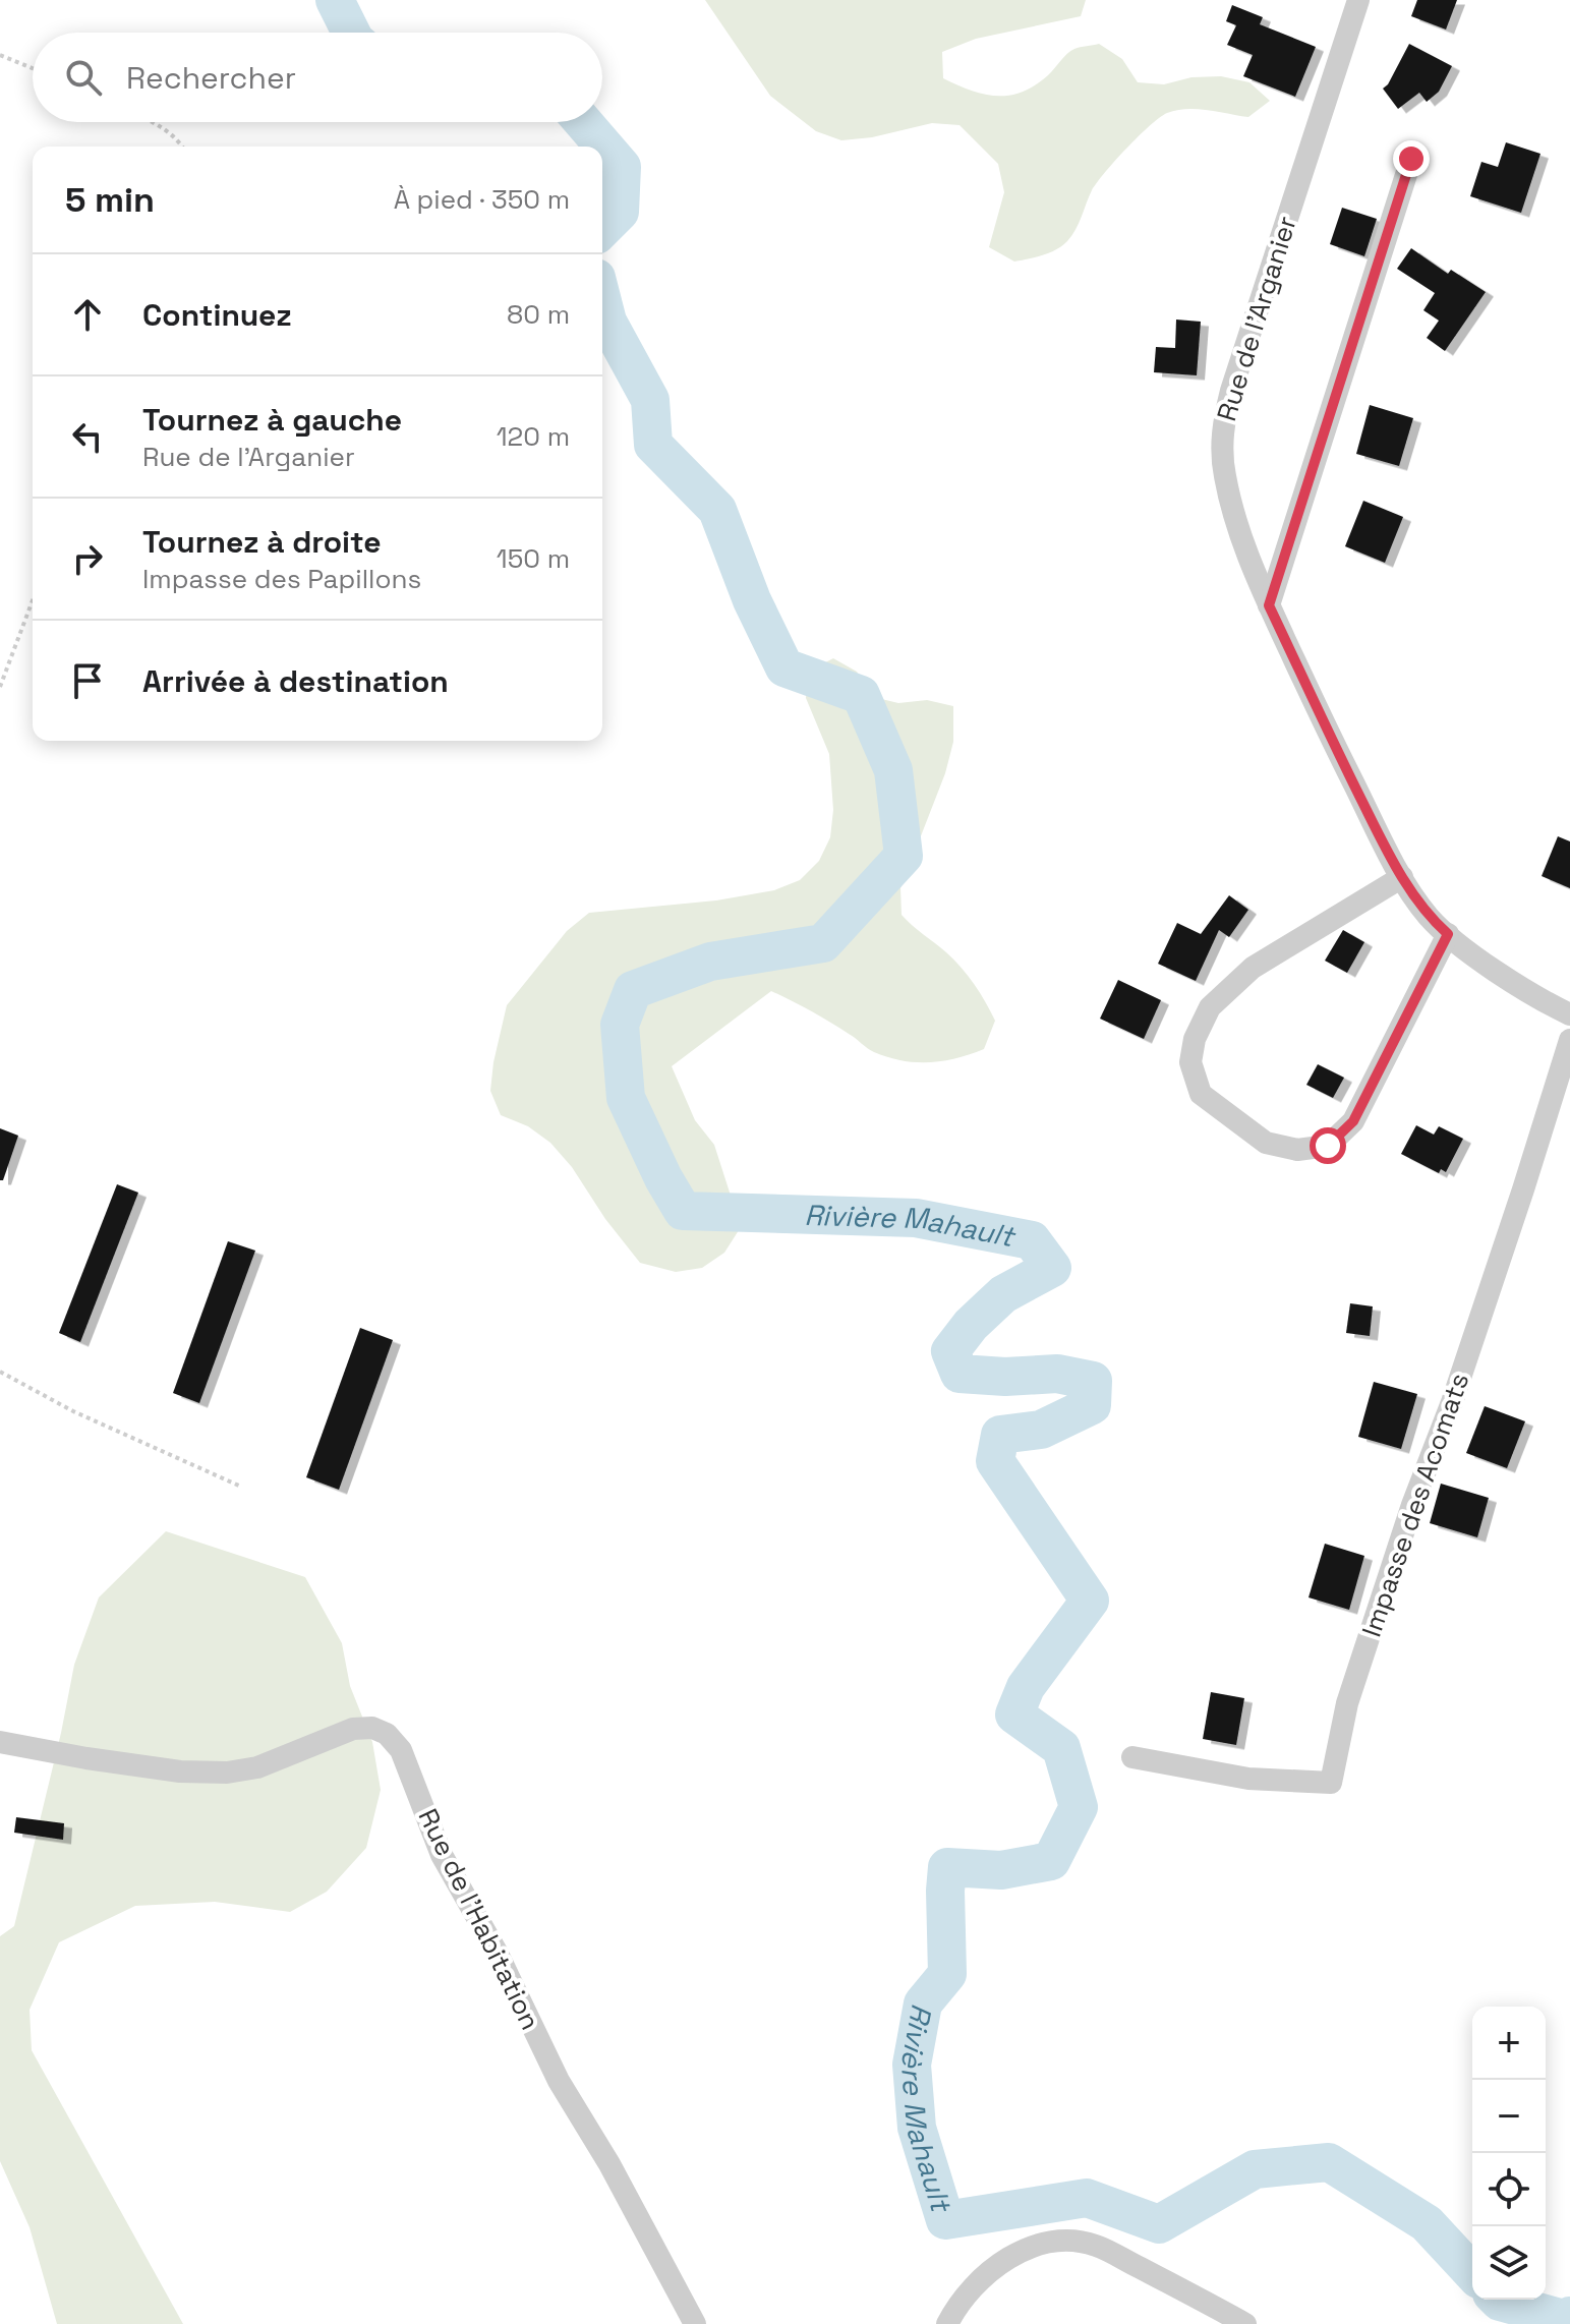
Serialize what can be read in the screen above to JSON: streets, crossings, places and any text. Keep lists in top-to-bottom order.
{
  "streets": {
    "street": ["Rue de l'Arganier", "Impasse des Acomats", "Rue de l'Habitation"]
  },
  "water": ["Rivière Mahault"],
  "page": {
    "search": "Rechercher",
    "heading": ["5 min", "À pied · 350 m"],
    "list": [
      ["Continuez", "80 m"],
      ["Tournez à gauche", "Rue de l'Arganier", "120 m"],
      ["Tournez à droite", "Impasse des Papillons", "150 m"],
      "Arrivée à destination"
    ],
    "map_buttons": ["+", "−"]
  }
}
